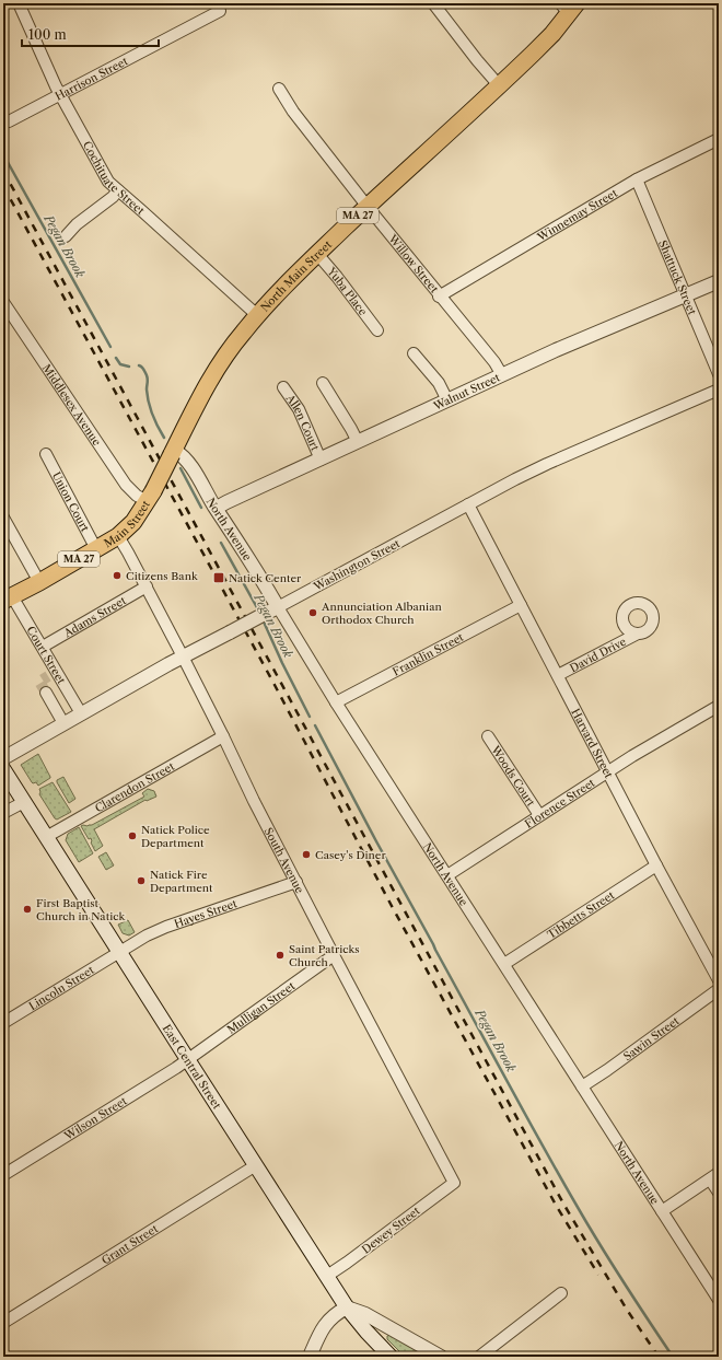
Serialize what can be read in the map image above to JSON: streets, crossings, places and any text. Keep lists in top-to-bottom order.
{
  "streets": {
    "main road": [
      "MA 27",
      "North Main Street",
      "Main Street",
      "East Central Street"
    ],
    "street": [
      "Harrison Street",
      "Cochituate Street",
      "Winnemay Street",
      "Willow Street",
      "Shattuck Street",
      "Yuba Place",
      "Walnut Street",
      "Middlesex Avenue",
      "Allen Court",
      "Union Court",
      "North Avenue",
      "Washington Street",
      "Adams Street",
      "Franklin Street",
      "David Drive",
      "Court Street",
      "Harvard Street",
      "Woods Court",
      "Clarendon Street",
      "Florence Street",
      "South Avenue",
      "Hayes Street",
      "Tibbetts Street",
      "Lincoln Street",
      "Mulligan Street",
      "Sawin Street",
      "Wilson Street",
      "Dewey Street",
      "Grant Street"
    ]
  },
  "crossings": [
    ["Harrison Street", "Cochituate Street"],
    ["Cochituate Street", "North Main Street"],
    ["Winnemay Street", "Willow Street"],
    ["Winnemay Street", "Shattuck Street"],
    ["Willow Street", "North Main Street"],
    ["Willow Street", "Walnut Street"],
    ["North Main Street", "Yuba Place"],
    ["North Main Street", "Middlesex Avenue"],
    ["North Main Street", "Main Street"],
    ["North Main Street", "North Avenue"],
    ["Shattuck Street", "Walnut Street"],
    ["Walnut Street", "Allen Court"],
    ["Walnut Street", "North Avenue"],
    ["Middlesex Avenue", "Main Street"],
    ["Union Court", "Main Street"],
    ["Main Street", "Court Street"],
    ["Main Street", "South Avenue"],
    ["North Avenue", "Washington Street"],
    ["North Avenue", "Franklin Street"],
    ["North Avenue", "Florence Street"],
    ["North Avenue", "Tibbetts Street"],
    ["North Avenue", "Sawin Street"],
    ["Washington Street", "Court Street"],
    ["Washington Street", "Harvard Street"],
    ["Washington Street", "South Avenue"],
    ["Adams Street", "Court Street"],
    ["Adams Street", "South Avenue"],
    ["Franklin Street", "Harvard Street"],
    ["David Drive", "Harvard Street"],
    ["Harvard Street", "Florence Street"],
    ["Harvard Street", "Tibbetts Street"],
    ["Woods Court", "Florence Street"],
    ["Clarendon Street", "South Avenue"],
    ["Clarendon Street", "East Central Street"],
    ["South Avenue", "Hayes Street"],
    ["South Avenue", "Mulligan Street"],
    ["South Avenue", "Dewey Street"],
    ["Hayes Street", "Lincoln Street"],
    ["Hayes Street", "East Central Street"],
    ["Lincoln Street", "East Central Street"],
    ["Mulligan Street", "East Central Street"],
    ["Mulligan Street", "Wilson Street"],
    ["East Central Street", "Wilson Street"],
    ["East Central Street", "Dewey Street"],
    ["East Central Street", "Grant Street"]
  ],
  "water": ["Pegan Brook"],
  "places": {
    "other": [
      "Citizens Bank",
      "Annunciation Albanian Orthodox Church",
      "Natick Police Department",
      "Casey's Diner",
      "Natick Fire Department",
      "First Baptist Church in Natick",
      "Saint Patricks Church"
    ],
    "transit": ["Natick Center"]
  },
  "scale_bar": "100 m"
}
